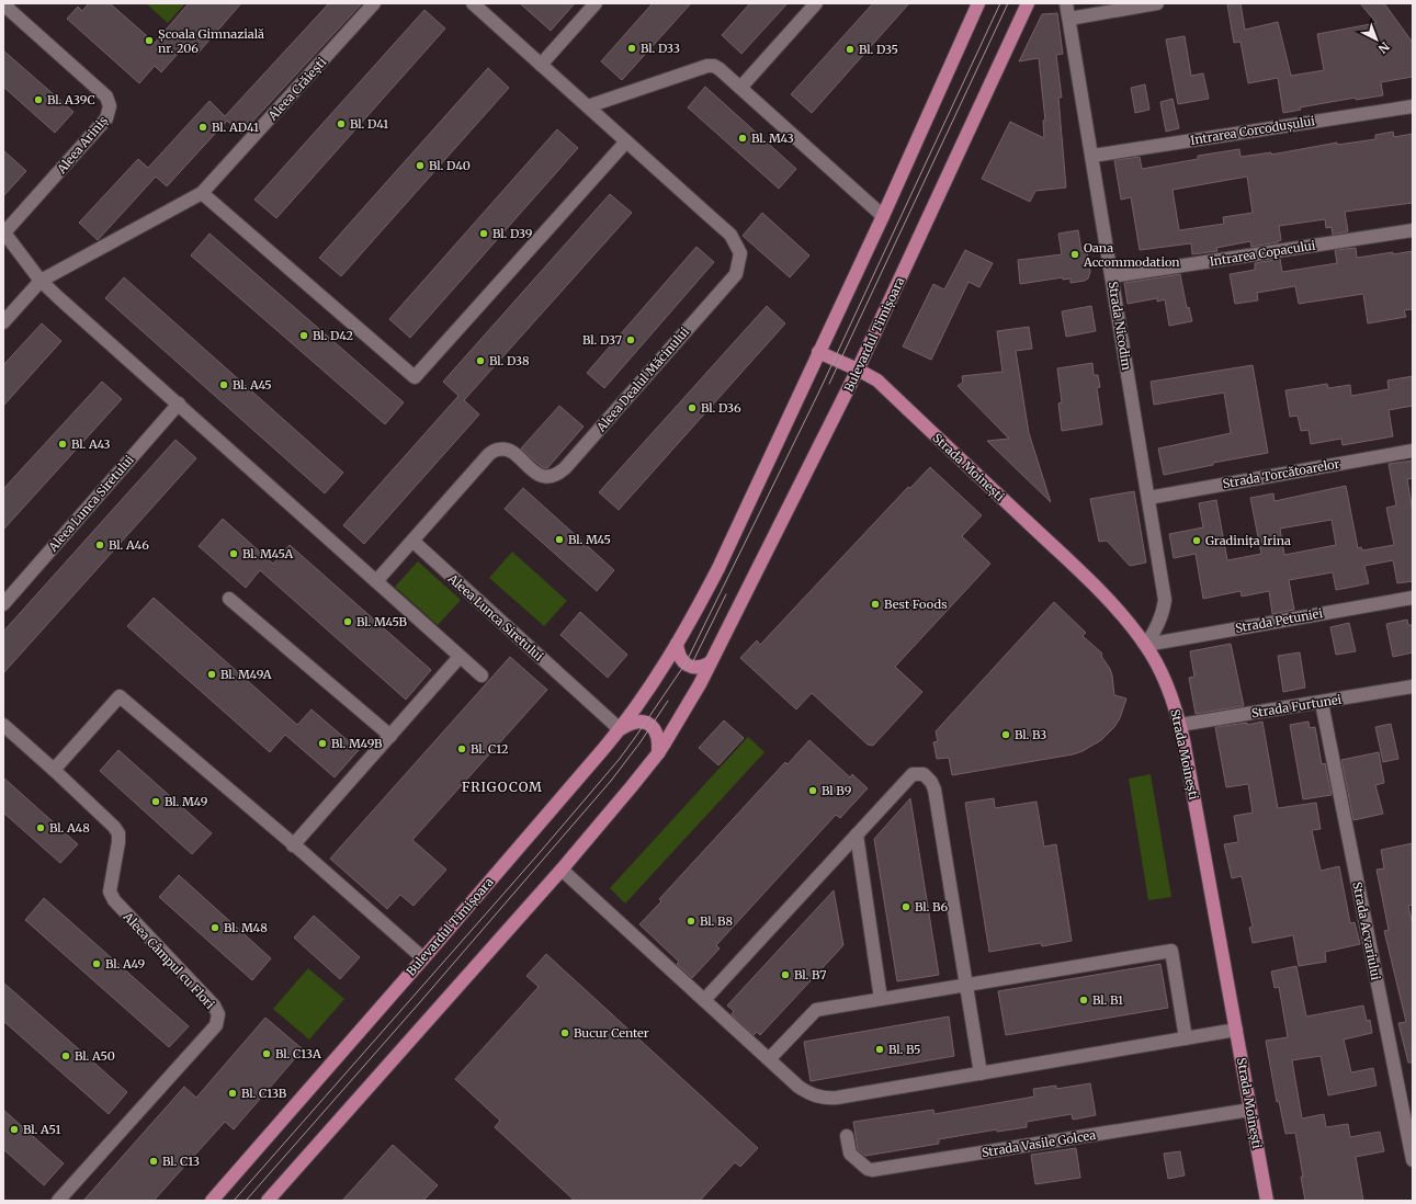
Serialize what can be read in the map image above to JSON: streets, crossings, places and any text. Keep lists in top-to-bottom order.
{
  "streets": {
    "main road": ["Bulevardul Timișoara", "Strada Moinești"],
    "street": [
      "Aleea Crăiești",
      "Intrarea Corcodușului",
      "Aleea Ariniș",
      "Intrarea Copacului",
      "Strada Nicodim",
      "Aleea Dealul Măcinului",
      "Strada Torcătoarelor",
      "Aleea Lunca Siretului",
      "Strada Petuniei",
      "Strada Furtunei",
      "Strada Acvariului",
      "Aleea Câmpul cu Flori",
      "Strada Vasile Golcea"
    ]
  },
  "crossings": [
    ["Intrarea Corcodușului", "Strada Nicodim"],
    ["Intrarea Copacului", "Strada Nicodim"],
    ["Strada Nicodim", "Strada Moinești"],
    ["Strada Nicodim", "Strada Torcătoarelor"],
    ["Strada Nicodim", "Strada Petuniei"],
    ["Bulevardul Timișoara", "Strada Moinești"],
    ["Bulevardul Timișoara", "Aleea Lunca Siretului"],
    ["Aleea Dealul Măcinului", "Aleea Lunca Siretului"],
    ["Strada Moinești", "Strada Petuniei"],
    ["Strada Moinești", "Strada Furtunei"],
    ["Strada Moinești", "Strada Vasile Golcea"],
    ["Strada Furtunei", "Strada Acvariului"]
  ],
  "districts": ["FRIGOCOM"],
  "places": [
    "Școala Gimnazială nr. 206",
    "Bl. D33",
    "Bl. D35",
    "Bl. A39C",
    "Bl. D41",
    "Bl. AD41",
    "Bl. M43",
    "Bl. D40",
    "Bl. D39",
    "Oana Accommodation",
    "Bl. D42",
    "Bl. D37",
    "Bl. D38",
    "Bl. A45",
    "Bl. D36",
    "Bl. A43",
    "Bl. M45",
    "Gradinița Irina",
    "Bl. A46",
    "Bl. M45A",
    "Best Foods",
    "Bl. M45B",
    "Bl. M49A",
    "Bl. B3",
    "Bl. M49B",
    "Bl. C12",
    "Bl B9",
    "Bl. M49",
    "Bl. A48",
    "Bl. B6",
    "Bl. B8",
    "Bl. M48",
    "Bl. A49",
    "Bl. B7",
    "Bl. B1",
    "Bucur Center",
    "Bl. B5",
    "Bl. C13A",
    "Bl. A50",
    "Bl. C13B",
    "Bl. A51",
    "Bl. C13"
  ],
  "north": "bottom right"
}
